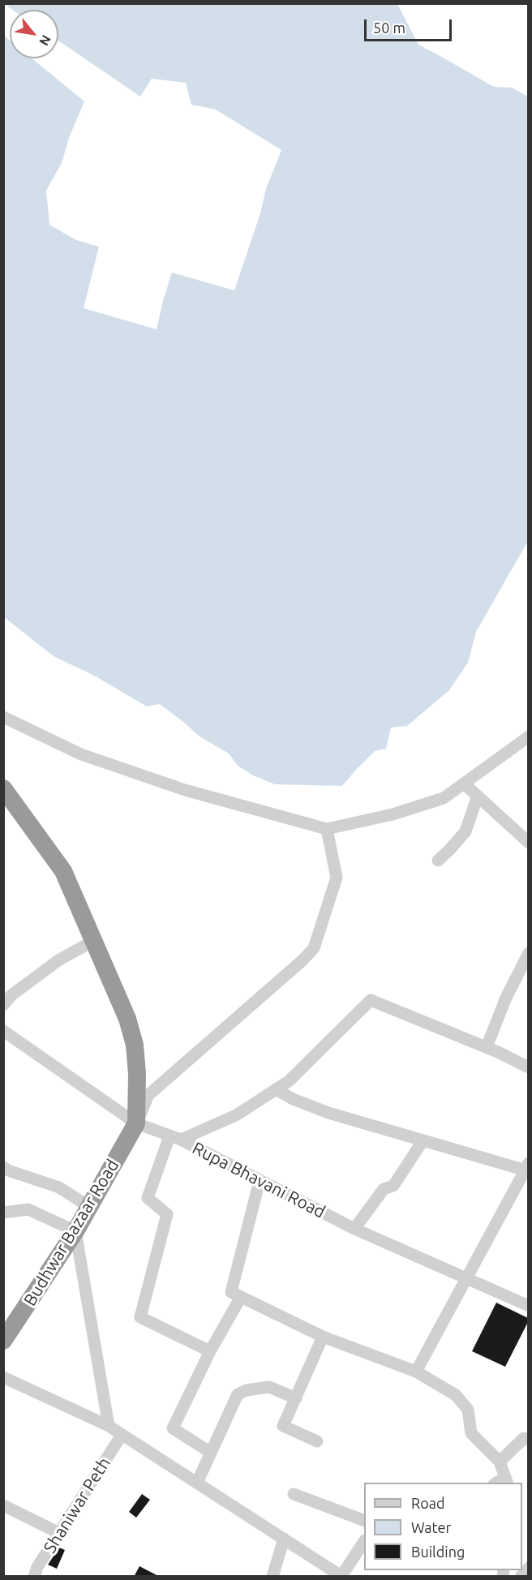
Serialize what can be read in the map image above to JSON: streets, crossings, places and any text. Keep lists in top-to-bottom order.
{
  "streets": {
    "highway": ["Budhwar Bazaar Road"],
    "street": ["Rupa Bhavani Road", "Shaniwar Peth"]
  },
  "crossings": [
    ["Rupa Bhavani Road", "Budhwar Bazaar Road"]
  ],
  "legend": ["Road", "Water", "Building"],
  "scale_bar": "50 m",
  "north": "bottom right"
}
